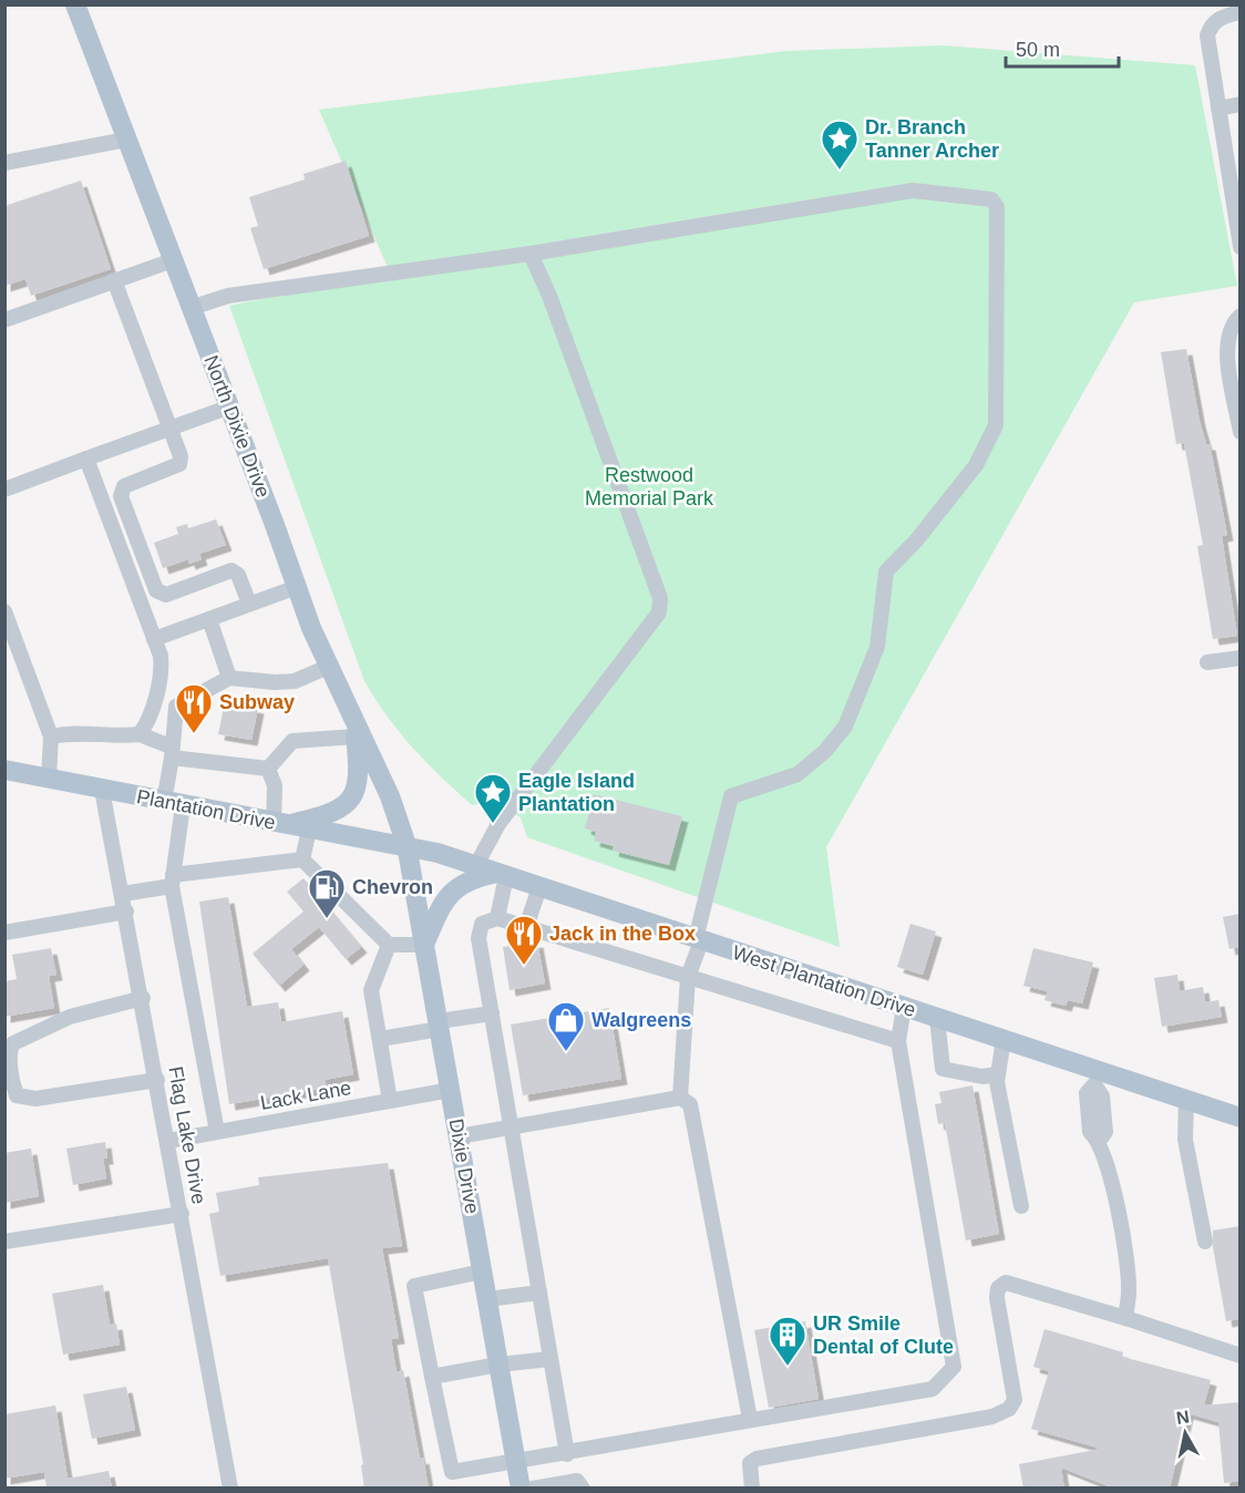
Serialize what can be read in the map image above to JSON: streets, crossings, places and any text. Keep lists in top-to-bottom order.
{
  "streets": {
    "main road": [
      "North Dixie Drive",
      "Plantation Drive",
      "West Plantation Drive",
      "Dixie Drive"
    ],
    "street": ["Lack Lane", "Flag Lake Drive"]
  },
  "crossings": [
    ["North Dixie Drive", "Plantation Drive"],
    ["North Dixie Drive", "West Plantation Drive"],
    ["North Dixie Drive", "Dixie Drive"],
    ["Plantation Drive", "West Plantation Drive"],
    ["Plantation Drive", "Flag Lake Drive"],
    ["Plantation Drive", "Dixie Drive"],
    ["West Plantation Drive", "Dixie Drive"],
    ["Lack Lane", "Flag Lake Drive"],
    ["Lack Lane", "Dixie Drive"]
  ],
  "parks": ["Restwood Memorial Park"],
  "places": {
    "place": ["Dr. Branch Tanner Archer", "Eagle Island Plantation"],
    "restaurant": ["Subway", "Jack in the Box"],
    "fuel station": ["Chevron"],
    "shop": ["Walgreens"],
    "building": ["UR Smile Dental of Clute"]
  },
  "scale_bar": "50 m",
  "north": "top"
}
